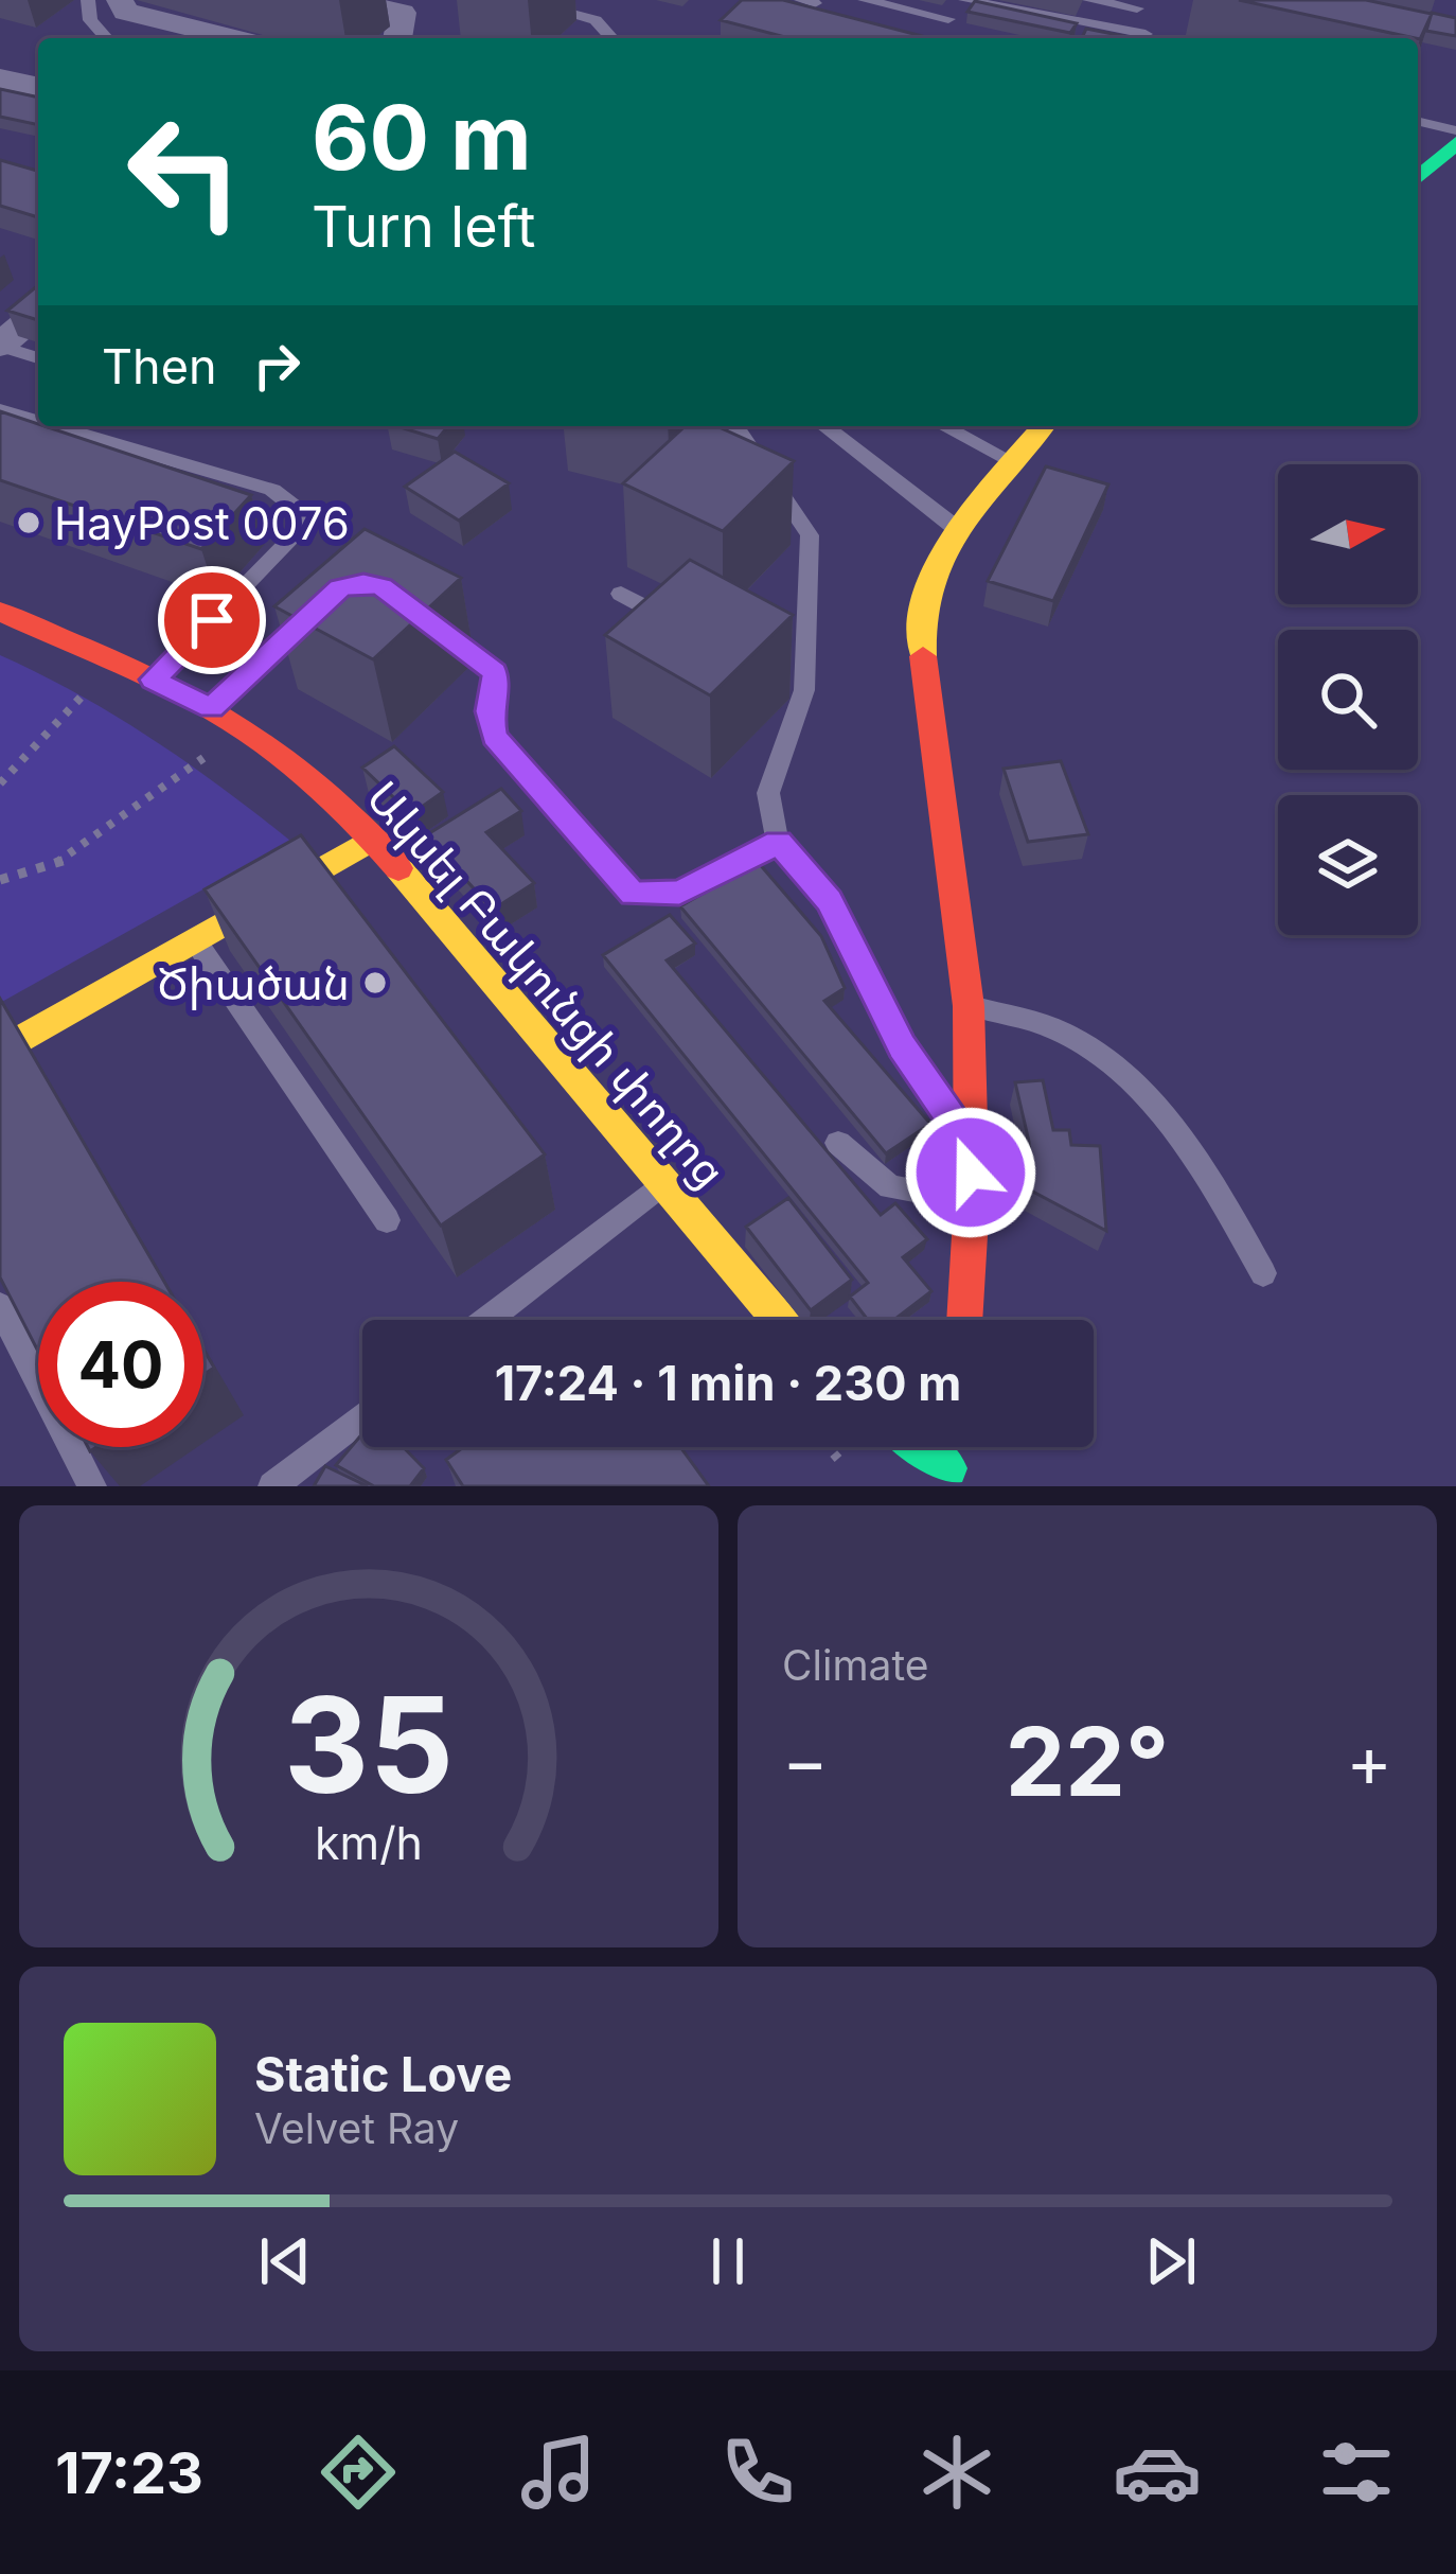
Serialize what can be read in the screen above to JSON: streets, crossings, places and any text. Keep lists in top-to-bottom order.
{
  "streets": {
    "street": ["Ակսել Բակունցի փողոց"]
  },
  "places": ["HayPost 0076", "Ծիածան"],
  "north": "right",
  "page": {
    "turn": ["60 m", "Turn left"],
    "then": "Then",
    "limit": "40",
    "trip": "17:24 · 1 min · 230 m",
    "tile": "Climate",
    "heat": ["−", "22°", "+"],
    "song": ["Static Love", "Velvet Ray"],
    "tabs": "17:23",
    "gauge": ["35", "km/h"]
  }
}
